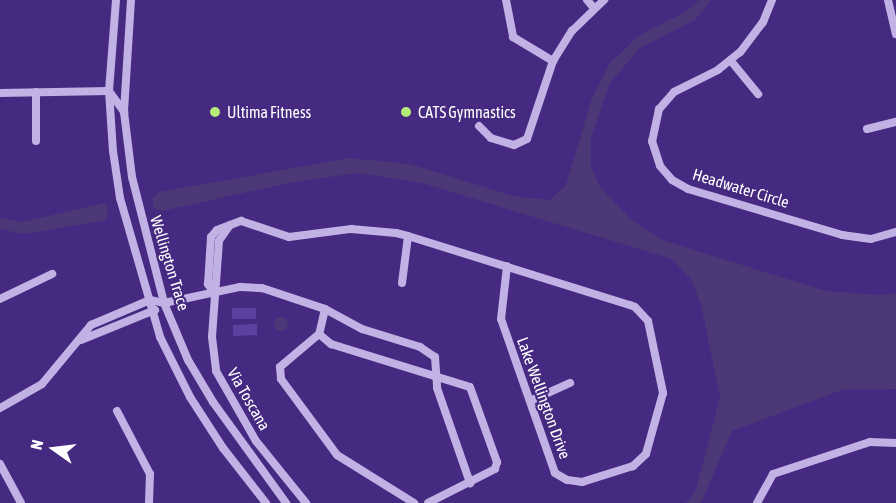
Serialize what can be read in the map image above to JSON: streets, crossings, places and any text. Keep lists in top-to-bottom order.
{
  "streets": {
    "street": [
      "Headwater Circle",
      "Wellington Trace",
      "Lake Wellington Drive",
      "Via Toscana"
    ]
  },
  "crossings": [
    ["Lake Wellington Drive", "Via Toscana"]
  ],
  "places": ["Ultima Fitness", "CATS Gymnastics"],
  "north": "left"
}
